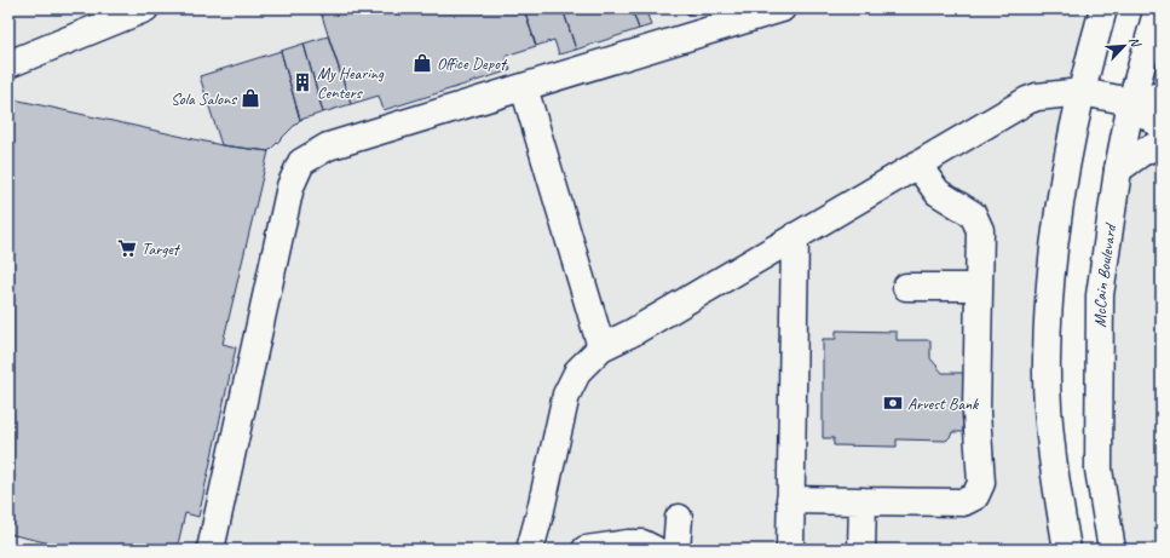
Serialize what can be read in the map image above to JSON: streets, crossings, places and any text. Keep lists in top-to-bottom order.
{
  "streets": {
    "main road": ["McCain Boulevard"]
  },
  "places": {
    "shop": ["Office Depot", "Sola Salons"],
    "building": ["My Hearing Centers"],
    "supermarket": ["Target"],
    "bank": ["Arvest Bank"]
  },
  "north": "top right"
}
